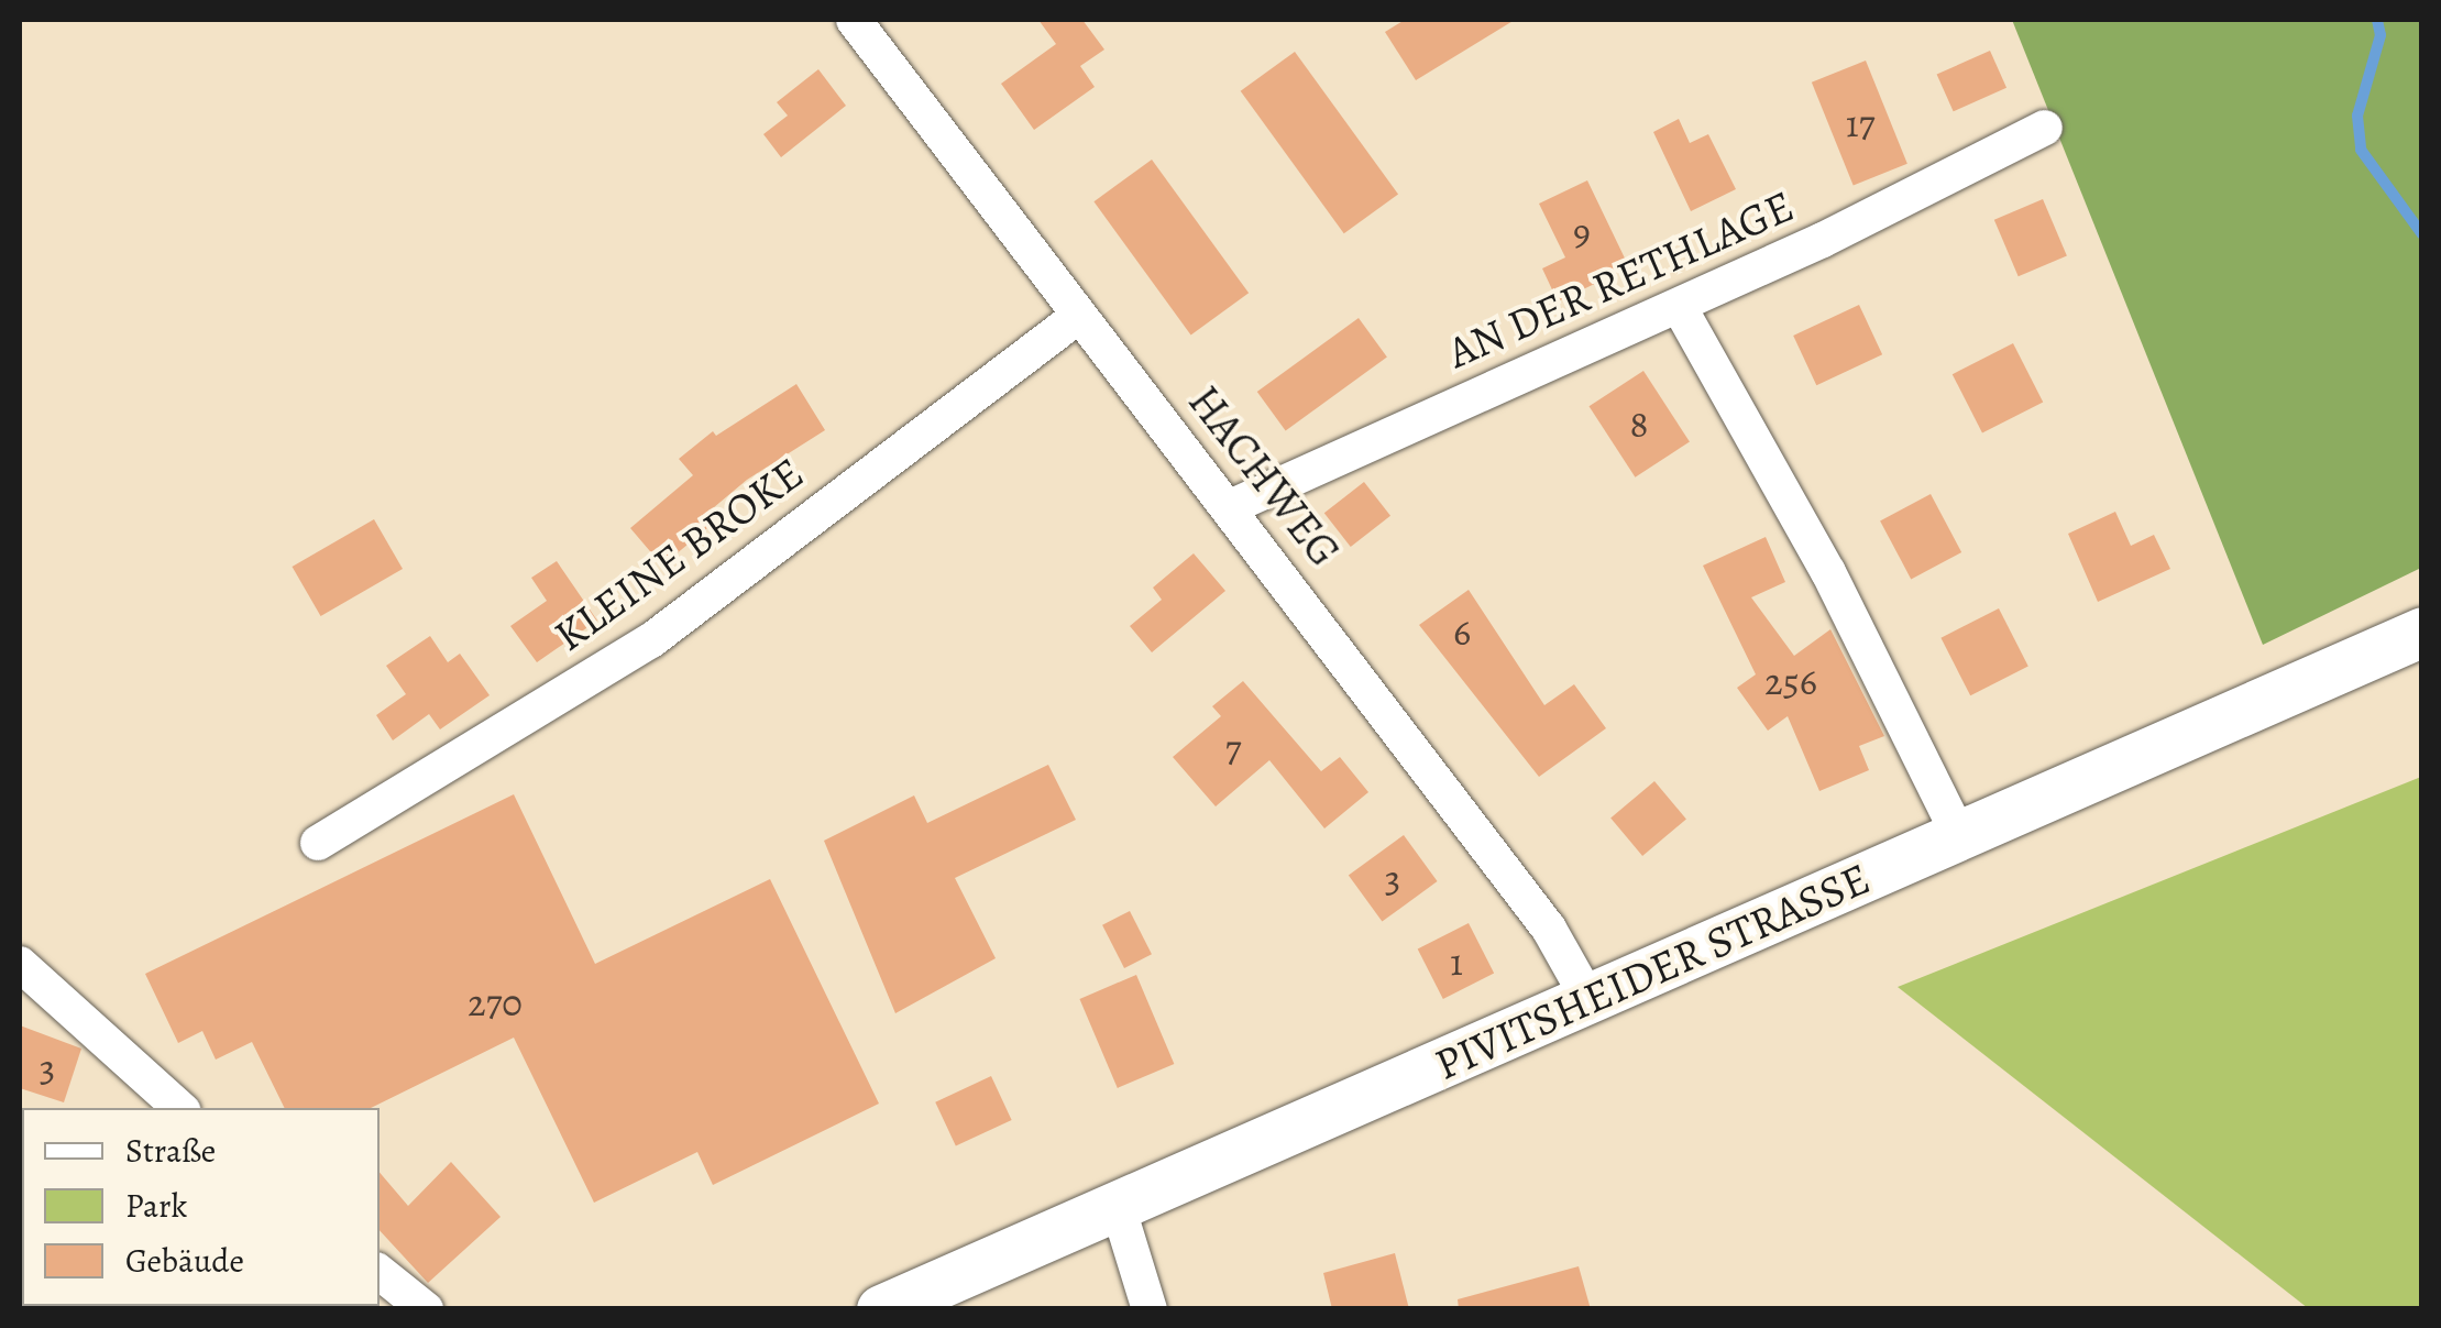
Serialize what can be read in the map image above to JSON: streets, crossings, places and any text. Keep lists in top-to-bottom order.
{
  "streets": {
    "main road": ["PIVITSHEIDER STRASSE"],
    "street": ["AN DER RETHLAGE", "HACHWEG", "KLEINE BROKE"]
  },
  "crossings": [
    ["AN DER RETHLAGE", "HACHWEG"],
    ["HACHWEG", "KLEINE BROKE"],
    ["HACHWEG", "PIVITSHEIDER STRASSE"]
  ],
  "house_numbers": [
    "17",
    "9",
    "8",
    "6",
    "256",
    "7",
    "3",
    "1",
    "270",
    "3"
  ],
  "legend": ["Straße", "Park", "Gebäude"]
}
